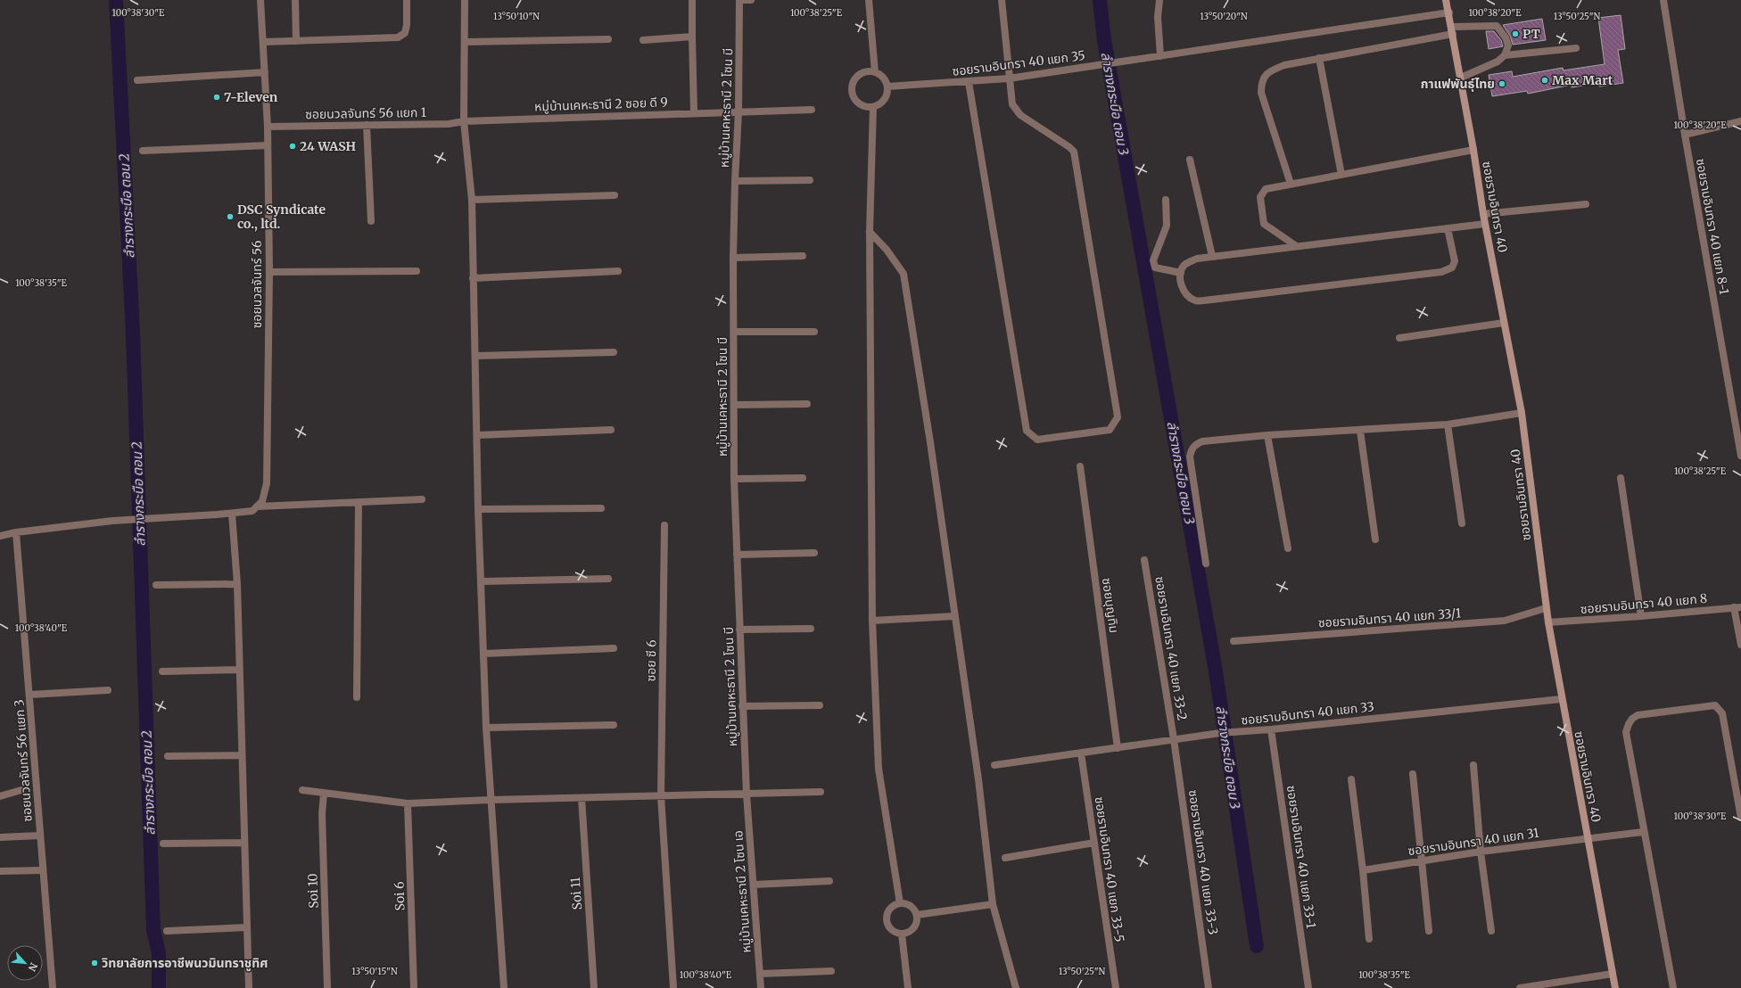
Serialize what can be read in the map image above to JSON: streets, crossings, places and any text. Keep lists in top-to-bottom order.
{
  "streets": {
    "street": [
      "ซอยรามอินทรา 40 แยก 35",
      "หมู่บ้านเคหะธานี 2 ซอย ดี 9",
      "หมู่บ้านเคหะธานี 2 โซน บี",
      "ซอยนวลจันทร์ 56 แยก 1",
      "ซอยรามอินทรา 40",
      "ซอยรามอินทรา 40 แยก 8-1",
      "ซอยนวลจันทร์ 56",
      "ซอยรามอินทรา 40 แยก 8",
      "ซอยบุญทิม",
      "ซอยรามอินทรา 40 แยก 33/1",
      "ซอยรามอินทรา 40 แยก 33-2",
      "ซอย ซี 6",
      "ซอยรามอินทรา 40 แยก 33",
      "ซอยนวลจันทร์ 56 แยก 3",
      "ซอยรามอินทรา 40 แยก 31",
      "ซอยรามอินทรา 40 แยก 33-1",
      "ซอยรามอินทรา 40 แยก 33-3",
      "ซอยรามอินทรา 40 แยก 33-5",
      "Soi 10",
      "หมู่บ้านเคหะธานี 2 โซน เอ",
      "Soi 11",
      "Soi 6"
    ]
  },
  "crossings": [
    ["ซอยรามอินทรา 40 แยก 35", "ซอยรามอินทรา 40"],
    ["หมู่บ้านเคหะธานี 2 ซอย ดี 9", "หมู่บ้านเคหะธานี 2 โซน บี"],
    ["หมู่บ้านเคหะธานี 2 ซอย ดี 9", "ซอยนวลจันทร์ 56 แยก 1"],
    ["หมู่บ้านเคหะธานี 2 โซน บี", "หมู่บ้านเคหะธานี 2 โซน เอ"],
    ["ซอยนวลจันทร์ 56 แยก 1", "ซอยนวลจันทร์ 56"],
    ["ซอยรามอินทรา 40", "ซอยรามอินทรา 40 แยก 8"],
    ["ซอยรามอินทรา 40", "ซอยรามอินทรา 40 แยก 33/1"],
    ["ซอยรามอินทรา 40", "ซอยรามอินทรา 40 แยก 33"],
    ["ซอยรามอินทรา 40", "ซอยรามอินทรา 40 แยก 31"],
    ["ซอยบุญทิม", "ซอยรามอินทรา 40 แยก 33"],
    ["ซอยรามอินทรา 40 แยก 33-2", "ซอยรามอินทรา 40 แยก 33"],
    ["ซอยรามอินทรา 40 แยก 33-2", "ซอยรามอินทรา 40 แยก 33-3"],
    ["ซอยรามอินทรา 40 แยก 33", "ซอยรามอินทรา 40 แยก 33-1"],
    ["ซอยรามอินทรา 40 แยก 33", "ซอยรามอินทรา 40 แยก 33-3"],
    ["ซอยรามอินทรา 40 แยก 33", "ซอยรามอินทรา 40 แยก 33-5"]
  ],
  "water": ["ลำรางกระบือ ตอน 3", "ลำรางกระบือ ตอน 2"],
  "places": [
    "PT",
    "Max Mart",
    "กาแฟพันธุ์ไทย",
    "7-Eleven",
    "24 WASH",
    "DSC Syndicate co., ltd.",
    "วิทยาลัยการอาชีพนวมินทราชูทิศ"
  ],
  "north": "bottom right",
  "coordinates": [
    "100°38'30\"E",
    "100°38'25\"E",
    "100°38'20\"E",
    "13°50'10\"N",
    "13°50'20\"N",
    "13°50'25\"N",
    "100°38'35\"E",
    "100°38'40\"E",
    "13°50'15\"N"
  ]
}
